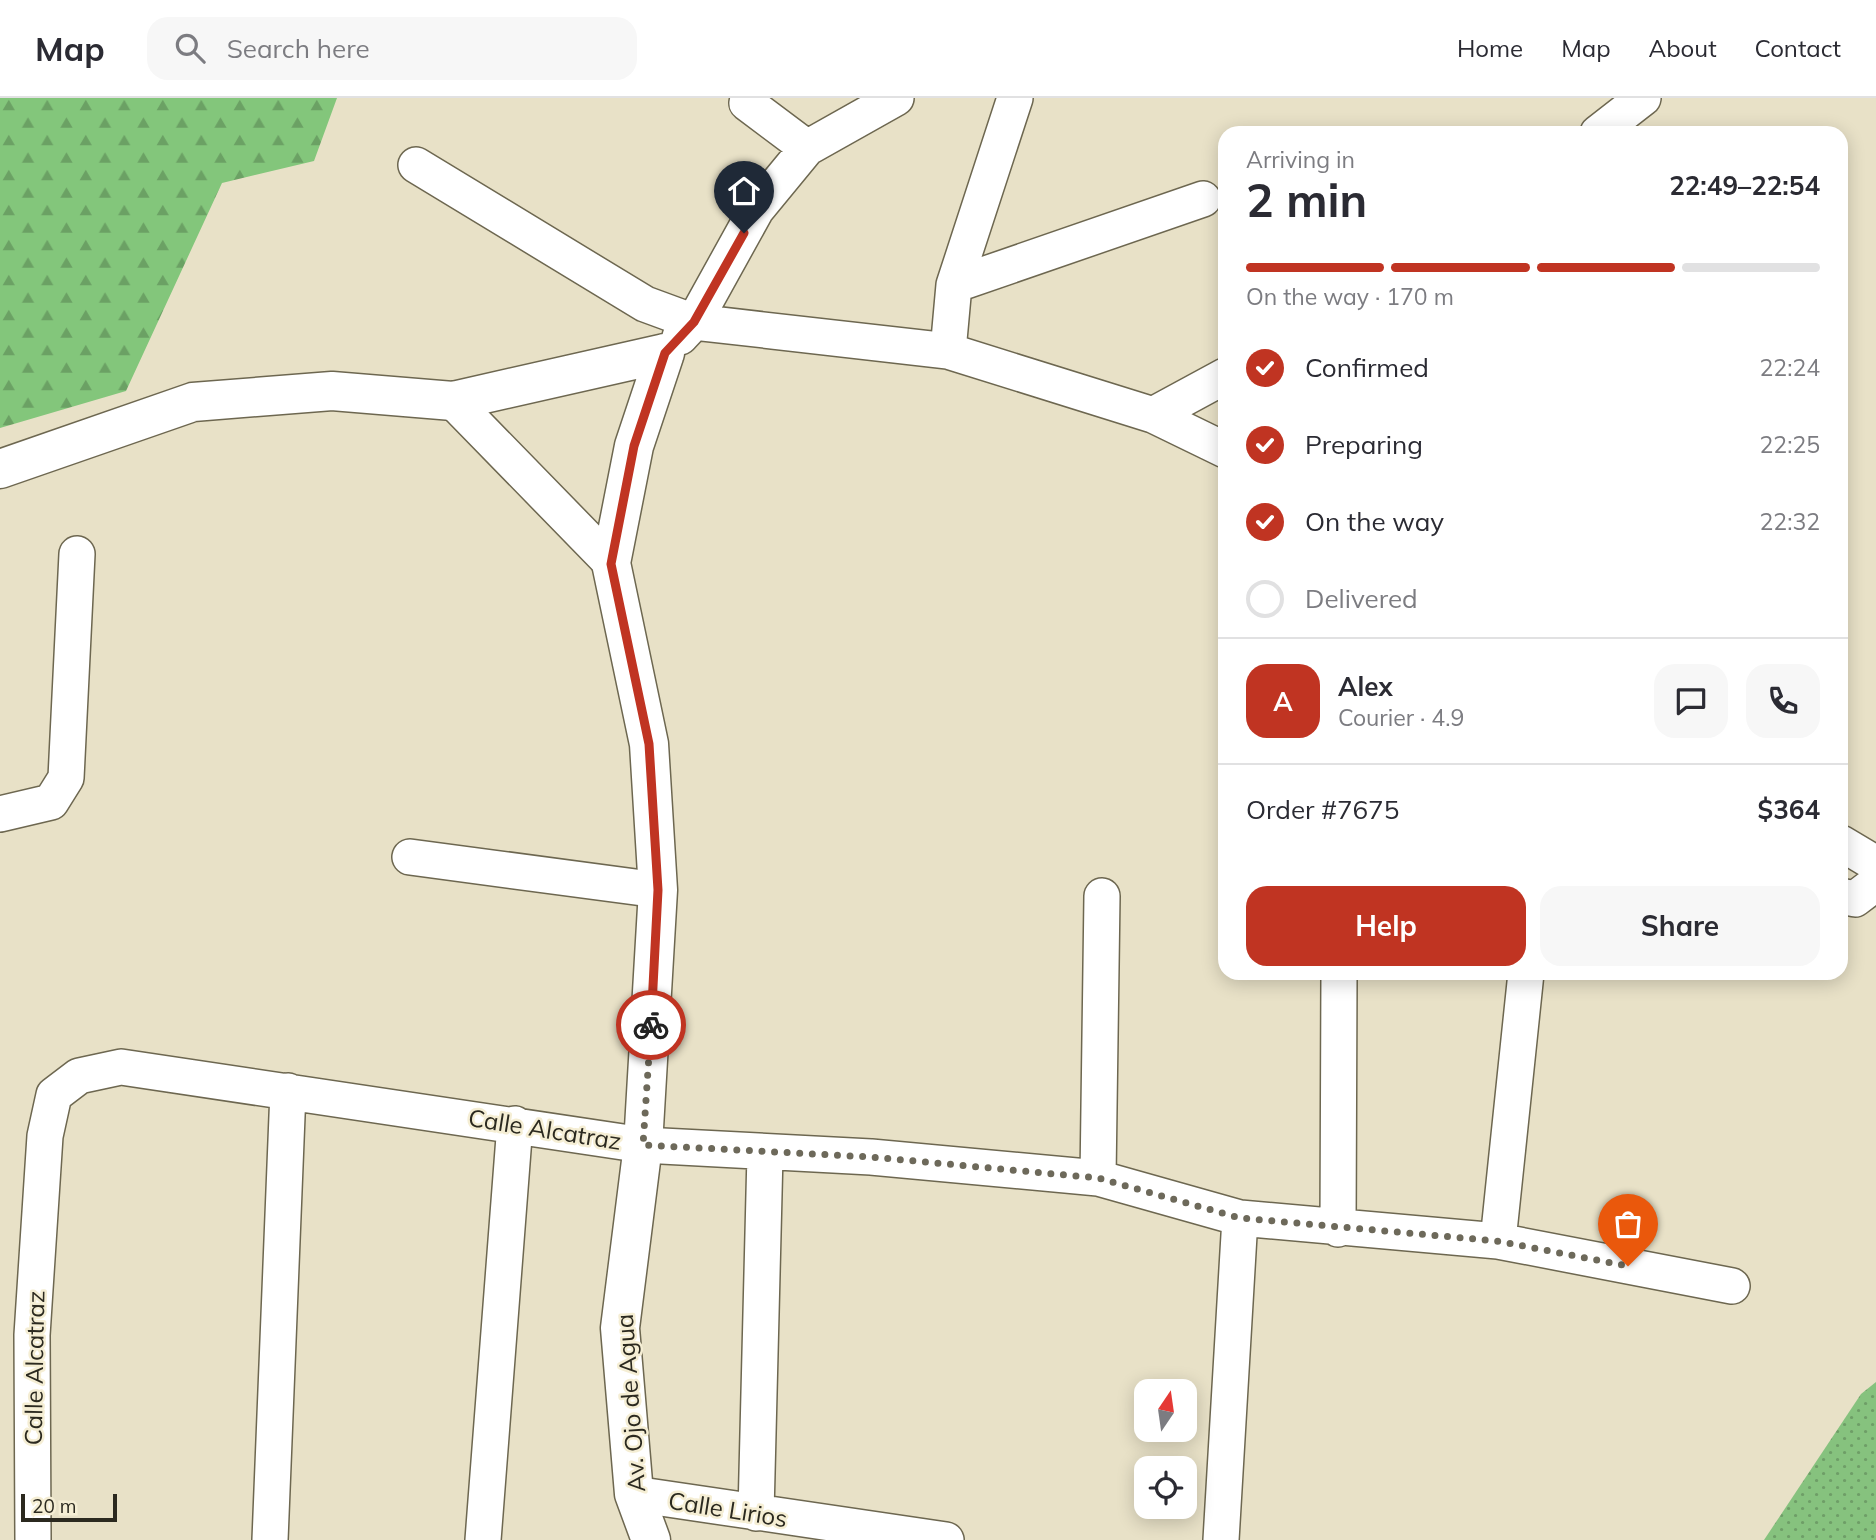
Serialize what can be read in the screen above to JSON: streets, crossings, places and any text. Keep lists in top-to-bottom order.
{
  "streets": {
    "main road": ["Av. Ojo de Agua"],
    "street": ["Calle Alcatraz", "Calle Lirios"]
  },
  "crossings": [
    ["Calle Alcatraz", "Av. Ojo de Agua"],
    ["Av. Ojo de Agua", "Calle Lirios"]
  ],
  "scale_bar": "20 m",
  "north": "top",
  "page": {
    "header": "Map",
    "search": "Search here",
    "nav": [
      "Home",
      "Map",
      "About",
      "Contact"
    ],
    "heading": ["2 min", "Arriving in", "22:49–22:54"],
    "panel": [
      "Alex",
      "Courier · 4.9",
      "Order #7675",
      "$364"
    ],
    "bar": "On the way · 170 m",
    "list": [
      ["Confirmed", "22:24"],
      ["Preparing", "22:25"],
      ["On the way", "22:32"],
      "Delivered"
    ],
    "round": "A",
    "buttons": ["Help", "Share"],
    "scale": "20 m"
  }
}
